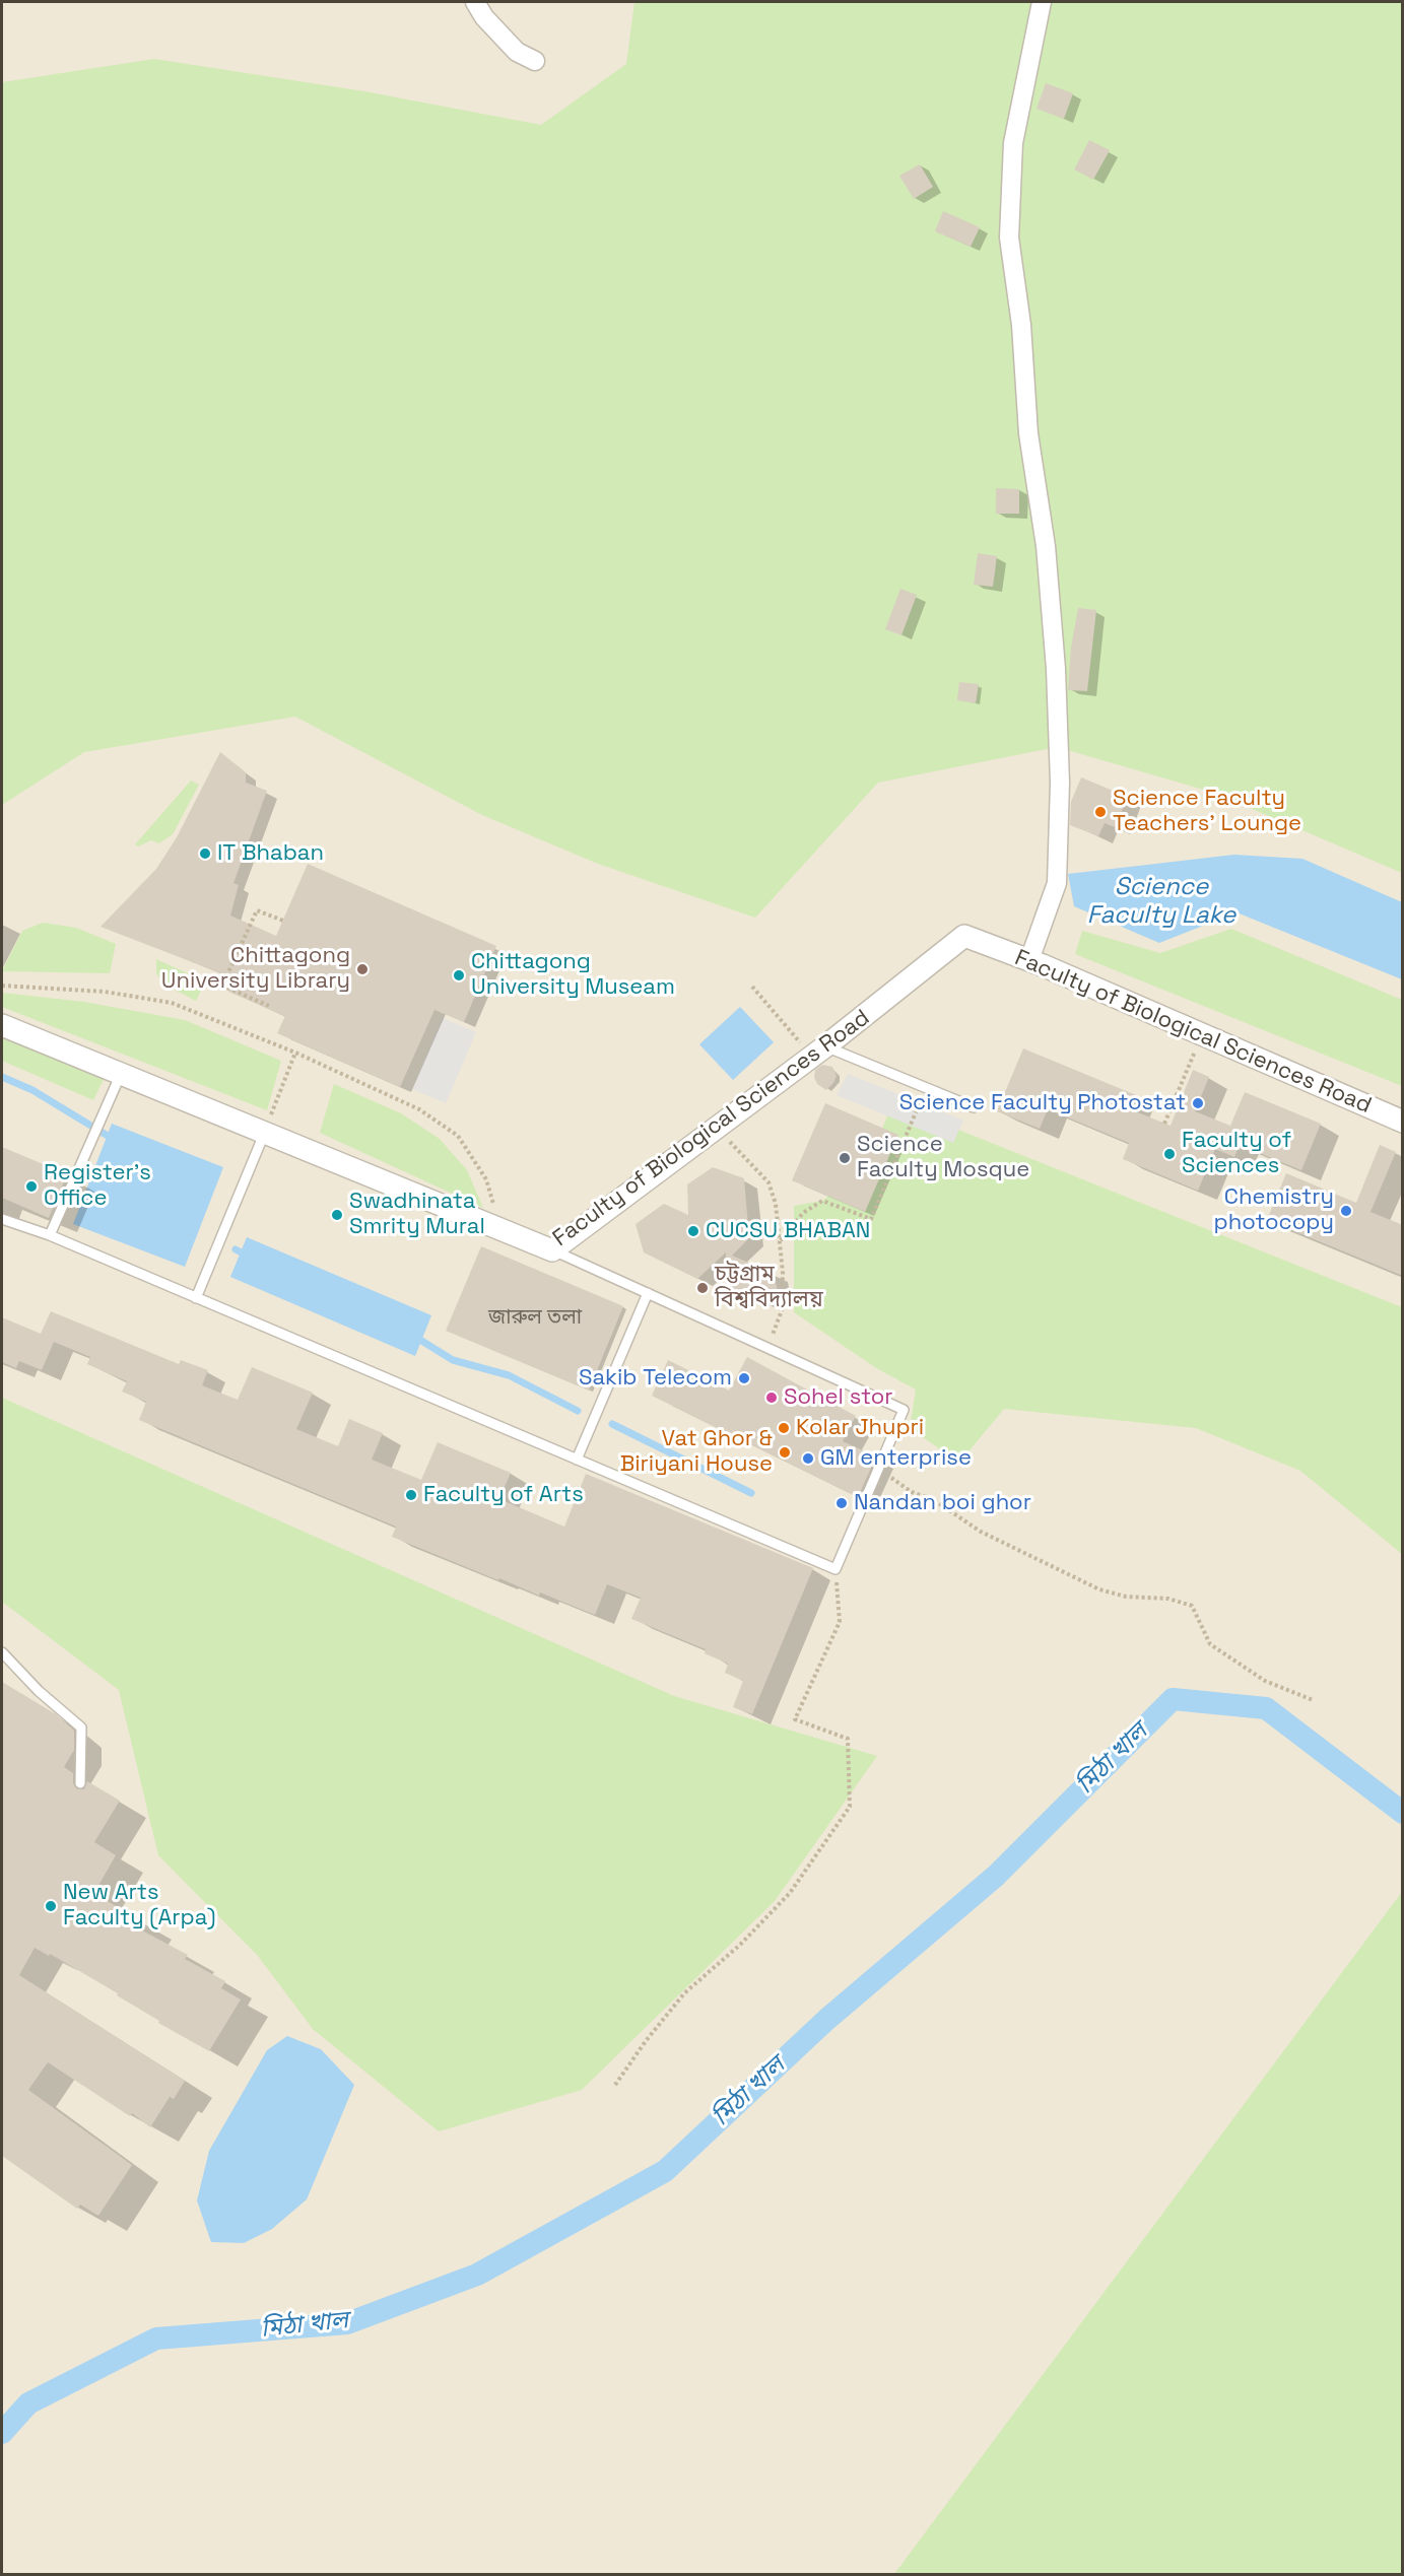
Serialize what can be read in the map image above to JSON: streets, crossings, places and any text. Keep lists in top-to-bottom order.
{
  "streets": {
    "street": ["Faculty of Biological Sciences Road"]
  },
  "water": ["Science Faculty Lake", "মিঠা খাল"],
  "places": [
    "Science Faculty Teachers' Lounge",
    "IT Bhaban",
    "Chittagong University Library",
    "Chittagong University Museam",
    "Science Faculty Photostat",
    "Faculty of Sciences",
    "Science Faculty Mosque",
    "Register's Office",
    "Chemistry photocopy",
    "Swadhinata Smrity Mural",
    "CUCSU BHABAN",
    "চট্টগ্রাম বিশ্ববিদ্যালয়",
    "Sakib Telecom",
    "Sohel stor",
    "Kolar Jhupri",
    "Vat Ghor & Biriyani House",
    "GM enterprise",
    "Faculty of Arts",
    "Nandan boi ghor",
    "New Arts Faculty (Arpa)"
  ],
  "house_numbers": ["জারুল তলা"]
}
